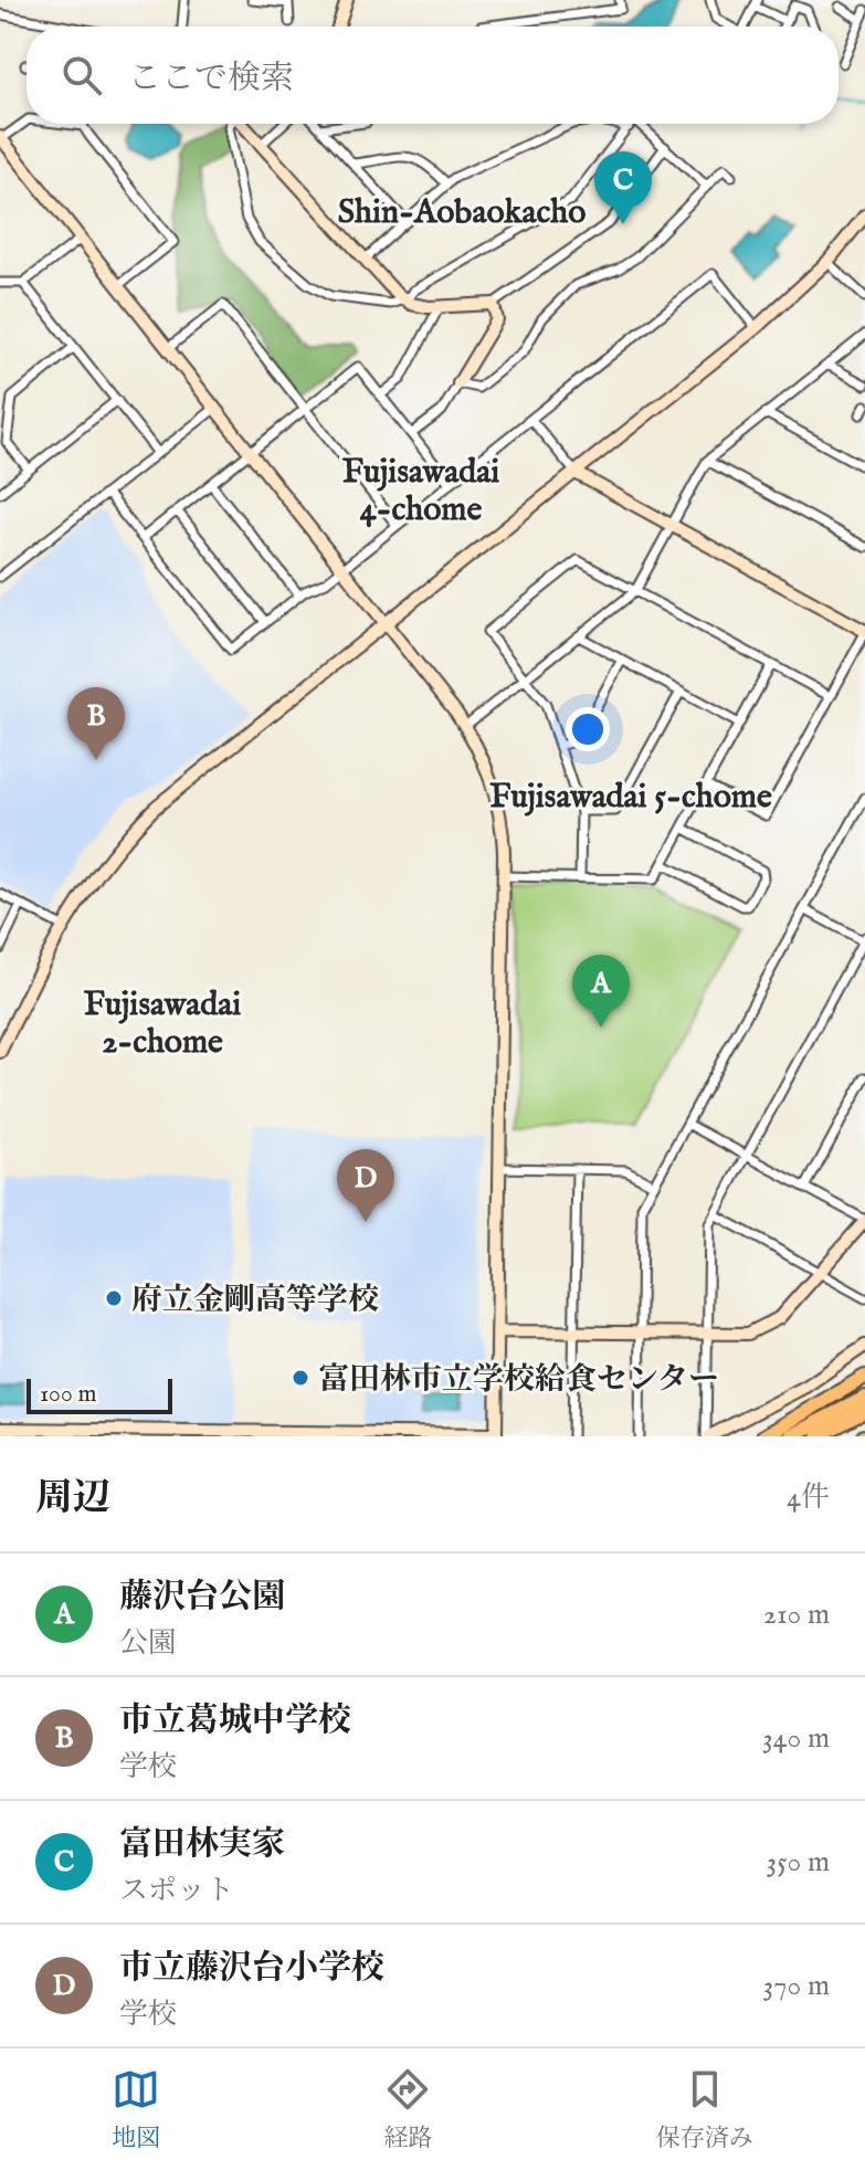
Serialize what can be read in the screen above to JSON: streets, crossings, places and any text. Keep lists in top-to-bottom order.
{
  "districts": [
    "Shin-Aobaokacho",
    "Fujisawadai 4-chome",
    "Fujisawadai 5-chome",
    "Fujisawadai 2-chome"
  ],
  "places": ["府立金剛高等学校", "富田林市立学校給食センター"],
  "scale_bar": "100 m",
  "page": {
    "search": "ここで検索",
    "pins": [
      "C",
      "B",
      "A",
      "D"
    ],
    "scale": "100 m",
    "heading": ["周辺", "4件"],
    "list": [
      {
        "mark": "A",
        "name": "藤沢台公園",
        "note": "公園",
        "value": "210 m"
      },
      {
        "mark": "B",
        "name": "市立葛城中学校",
        "note": "学校",
        "value": "340 m"
      },
      {
        "mark": "C",
        "name": "富田林実家",
        "note": "スポット",
        "value": "350 m"
      },
      {
        "mark": "D",
        "name": "市立藤沢台小学校",
        "note": "学校",
        "value": "370 m"
      }
    ],
    "nav": ["地図", "経路", "保存済み"]
  }
}
